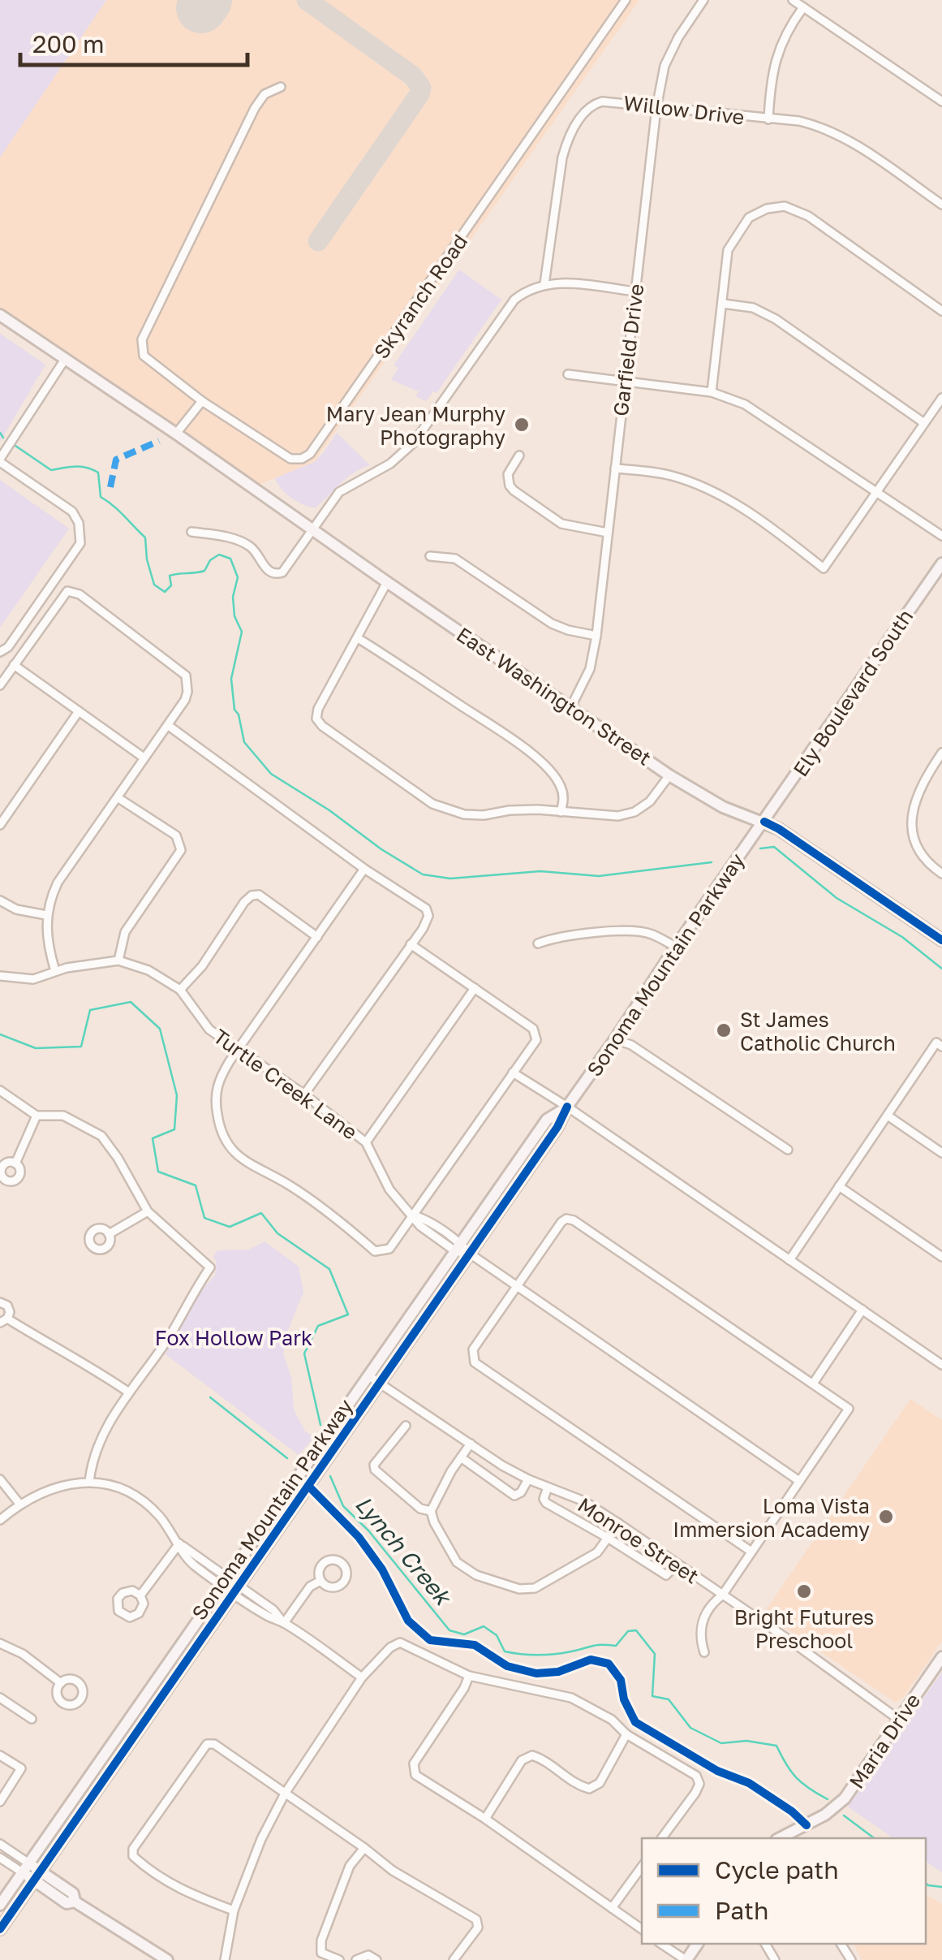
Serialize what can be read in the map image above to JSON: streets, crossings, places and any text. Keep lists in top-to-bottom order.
{
  "streets": {
    "main road": [
      "Ely Boulevard South",
      "East Washington Street",
      "Sonoma Mountain Parkway",
      "Maria Drive"
    ],
    "street": [
      "Willow Drive",
      "Skyranch Road",
      "Garfield Drive",
      "Turtle Creek Lane",
      "Monroe Street"
    ]
  },
  "crossings": [
    ["Willow Drive", "Garfield Drive"],
    ["Garfield Drive", "East Washington Street"],
    ["Ely Boulevard South", "East Washington Street"],
    ["Ely Boulevard South", "Sonoma Mountain Parkway"],
    ["East Washington Street", "Sonoma Mountain Parkway"],
    ["Sonoma Mountain Parkway", "Turtle Creek Lane"],
    ["Sonoma Mountain Parkway", "Monroe Street"],
    ["Monroe Street", "Maria Drive"]
  ],
  "water": ["Lynch Creek"],
  "parks": ["Fox Hollow Park"],
  "places": [
    "Mary Jean Murphy Photography",
    "St James Catholic Church",
    "Loma Vista Immersion Academy",
    "Bright Futures Preschool"
  ],
  "legend": ["Cycle path", "Path"],
  "scale_bar": "200 m"
}
